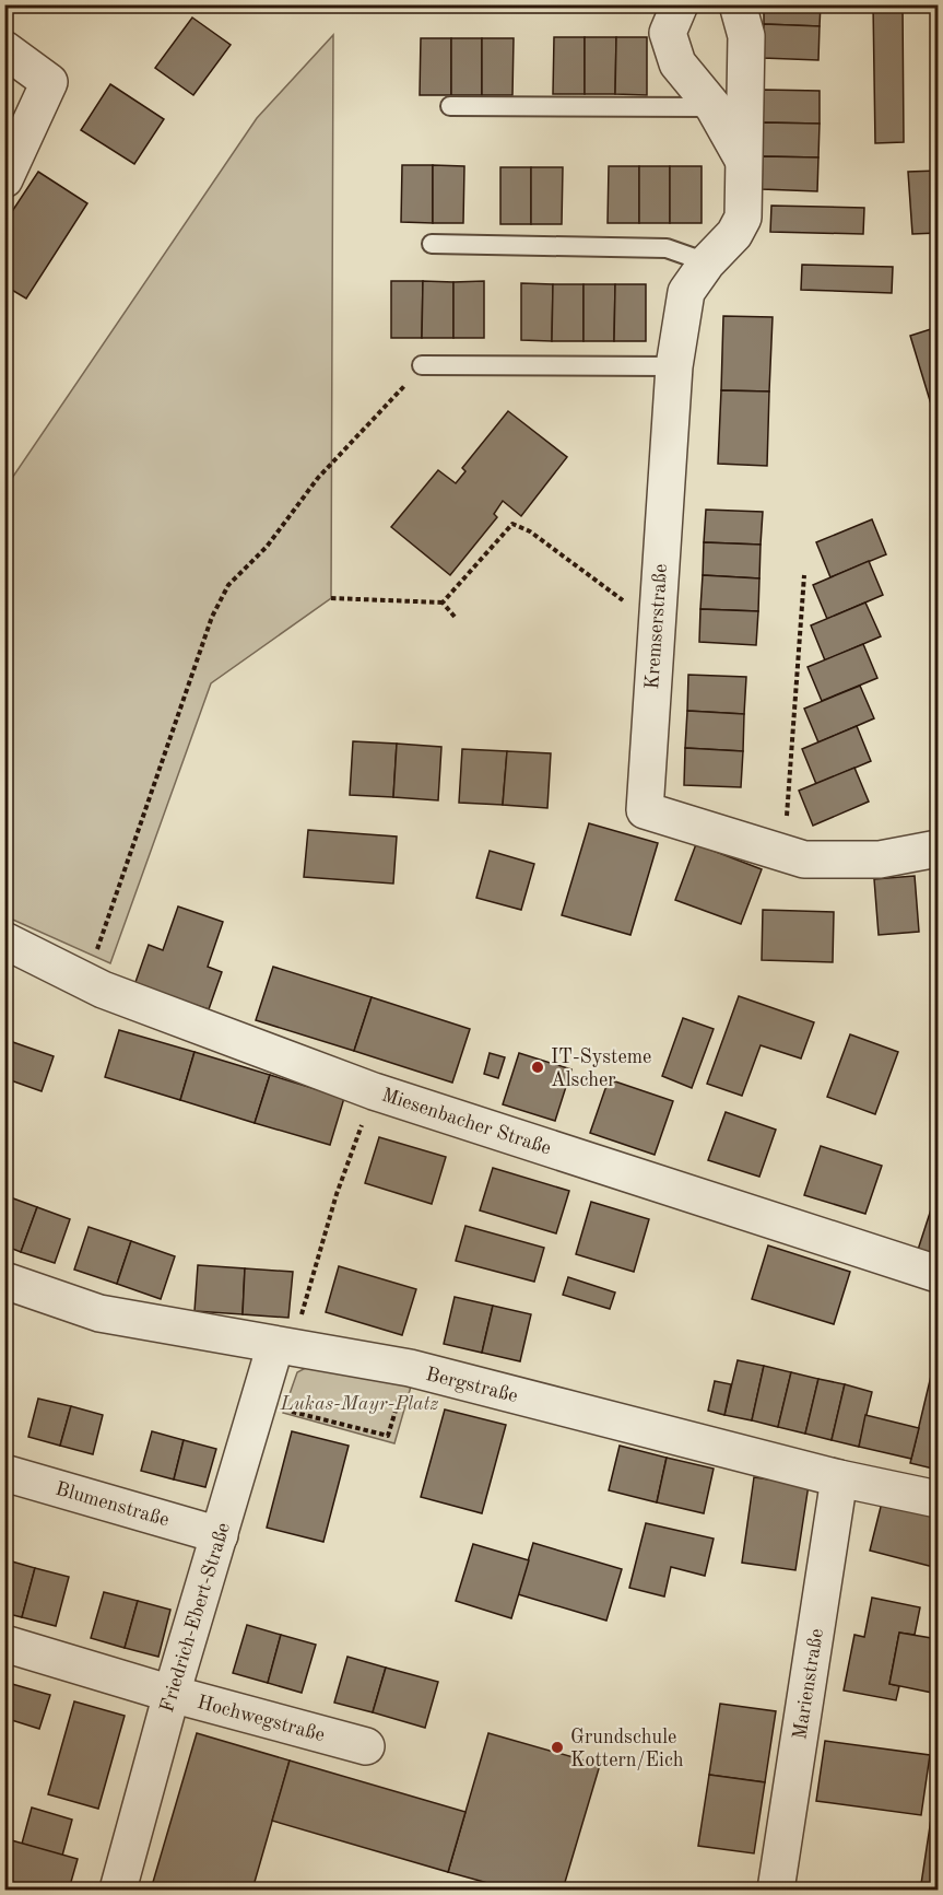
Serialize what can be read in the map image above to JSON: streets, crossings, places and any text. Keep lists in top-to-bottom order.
{
  "streets": {
    "street": [
      "Kremserstraße",
      "Miesenbacher Straße",
      "Bergstraße",
      "Blumenstraße",
      "Friedrich-Ebert-Straße",
      "Marienstraße",
      "Hochwegstraße"
    ]
  },
  "crossings": [
    ["Bergstraße", "Friedrich-Ebert-Straße"],
    ["Bergstraße", "Marienstraße"],
    ["Blumenstraße", "Friedrich-Ebert-Straße"],
    ["Friedrich-Ebert-Straße", "Hochwegstraße"]
  ],
  "parks": ["Lukas-Mayr-Platz"],
  "places": ["IT-Systeme Alscher", "Grundschule Kottern/Eich"]
}
